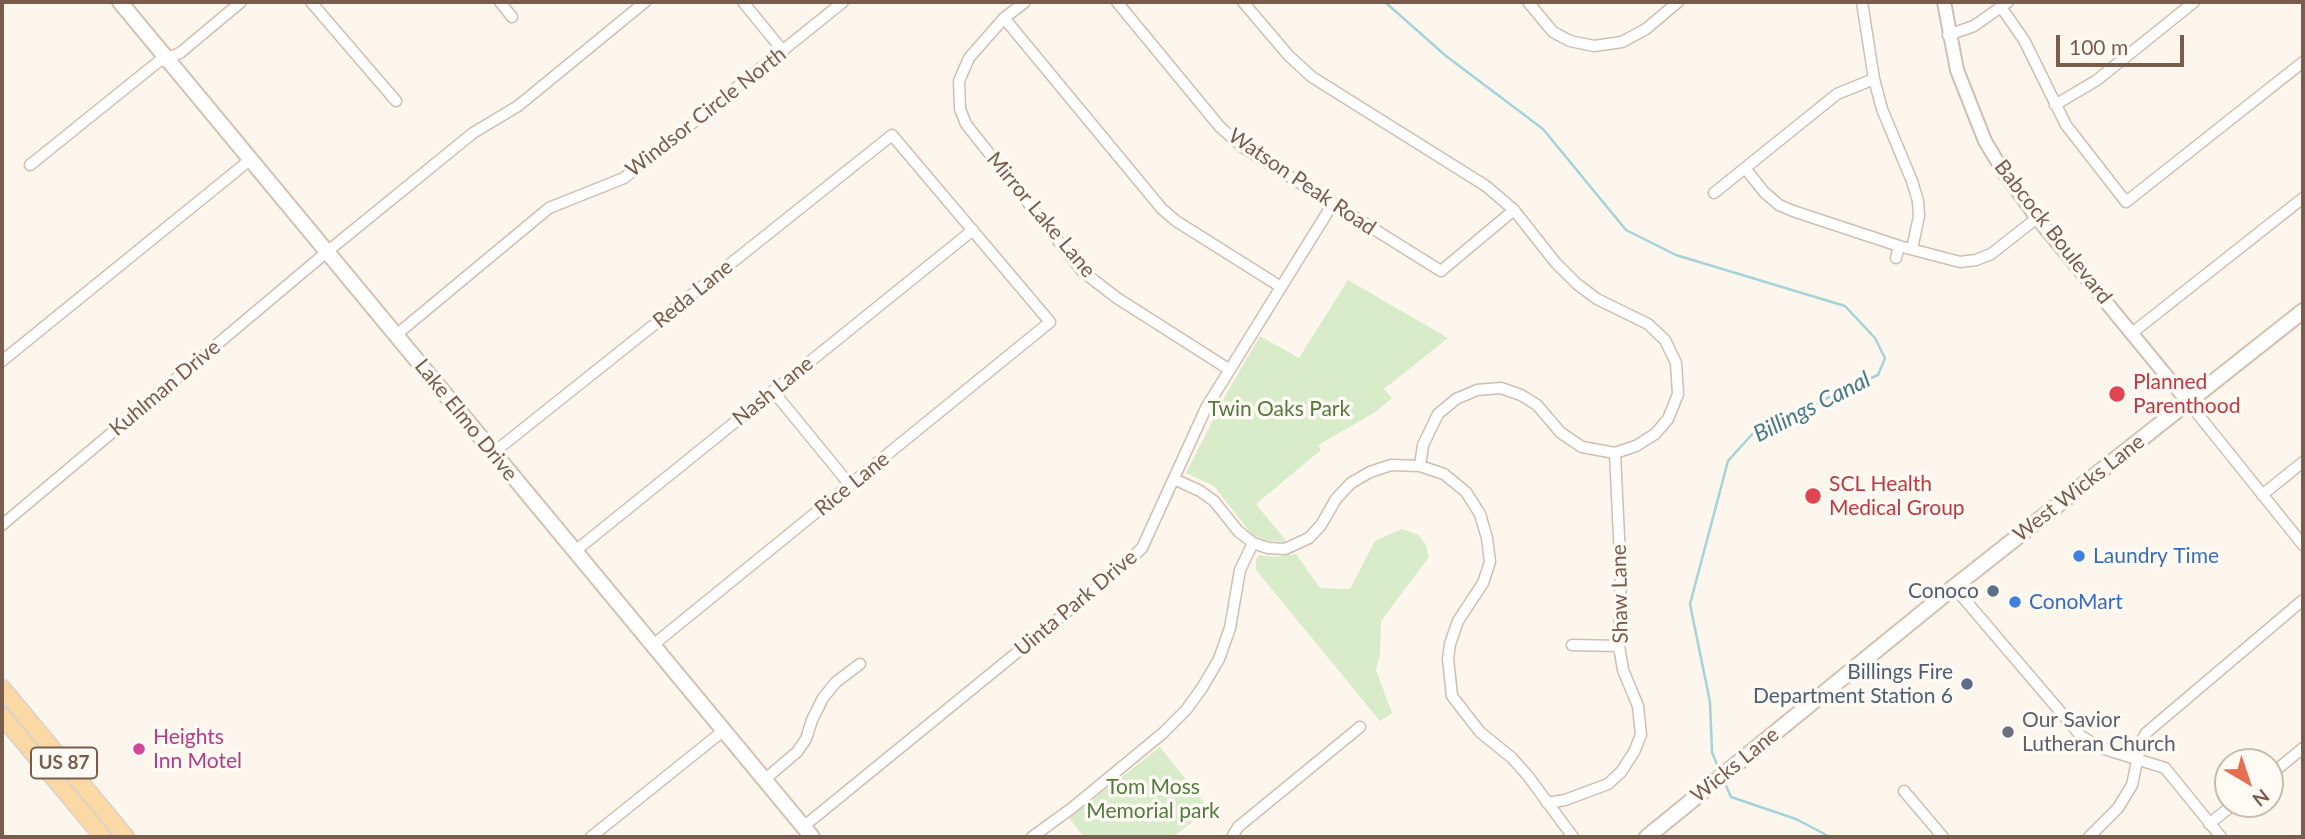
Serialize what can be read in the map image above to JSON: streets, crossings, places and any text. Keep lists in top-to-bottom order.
{
  "streets": {
    "main road": [
      "Lake Elmo Drive",
      "West Wicks Lane",
      "US 87",
      "Wicks Lane"
    ],
    "street": [
      "Windsor Circle North",
      "Watson Peak Road",
      "Mirror Lake Lane",
      "Babcock Boulevard",
      "Reda Lane",
      "Kuhlman Drive",
      "Nash Lane",
      "Rice Lane",
      "Shaw Lane",
      "Uinta Park Drive"
    ]
  },
  "crossings": [
    ["Windsor Circle North", "Lake Elmo Drive"],
    ["Watson Peak Road", "Uinta Park Drive"],
    ["Mirror Lake Lane", "Uinta Park Drive"],
    ["Babcock Boulevard", "West Wicks Lane"],
    ["Reda Lane", "Nash Lane"],
    ["Reda Lane", "Lake Elmo Drive"],
    ["Reda Lane", "Rice Lane"],
    ["Kuhlman Drive", "Lake Elmo Drive"],
    ["Nash Lane", "Lake Elmo Drive"],
    ["Nash Lane", "Rice Lane"],
    ["Lake Elmo Drive", "Rice Lane"],
    ["Lake Elmo Drive", "Uinta Park Drive"],
    ["West Wicks Lane", "Wicks Lane"]
  ],
  "water": ["Billings Canal"],
  "parks": ["Twin Oaks Park", "Tom Moss Memorial park"],
  "places": [
    "Planned Parenthood",
    "SCL Health Medical Group",
    "Laundry Time",
    "Conoco",
    "ConoMart",
    "Billings Fire Department Station 6",
    "Our Savior Lutheran Church",
    "Heights Inn Motel"
  ],
  "scale_bar": "100 m",
  "north": "bottom right"
}
